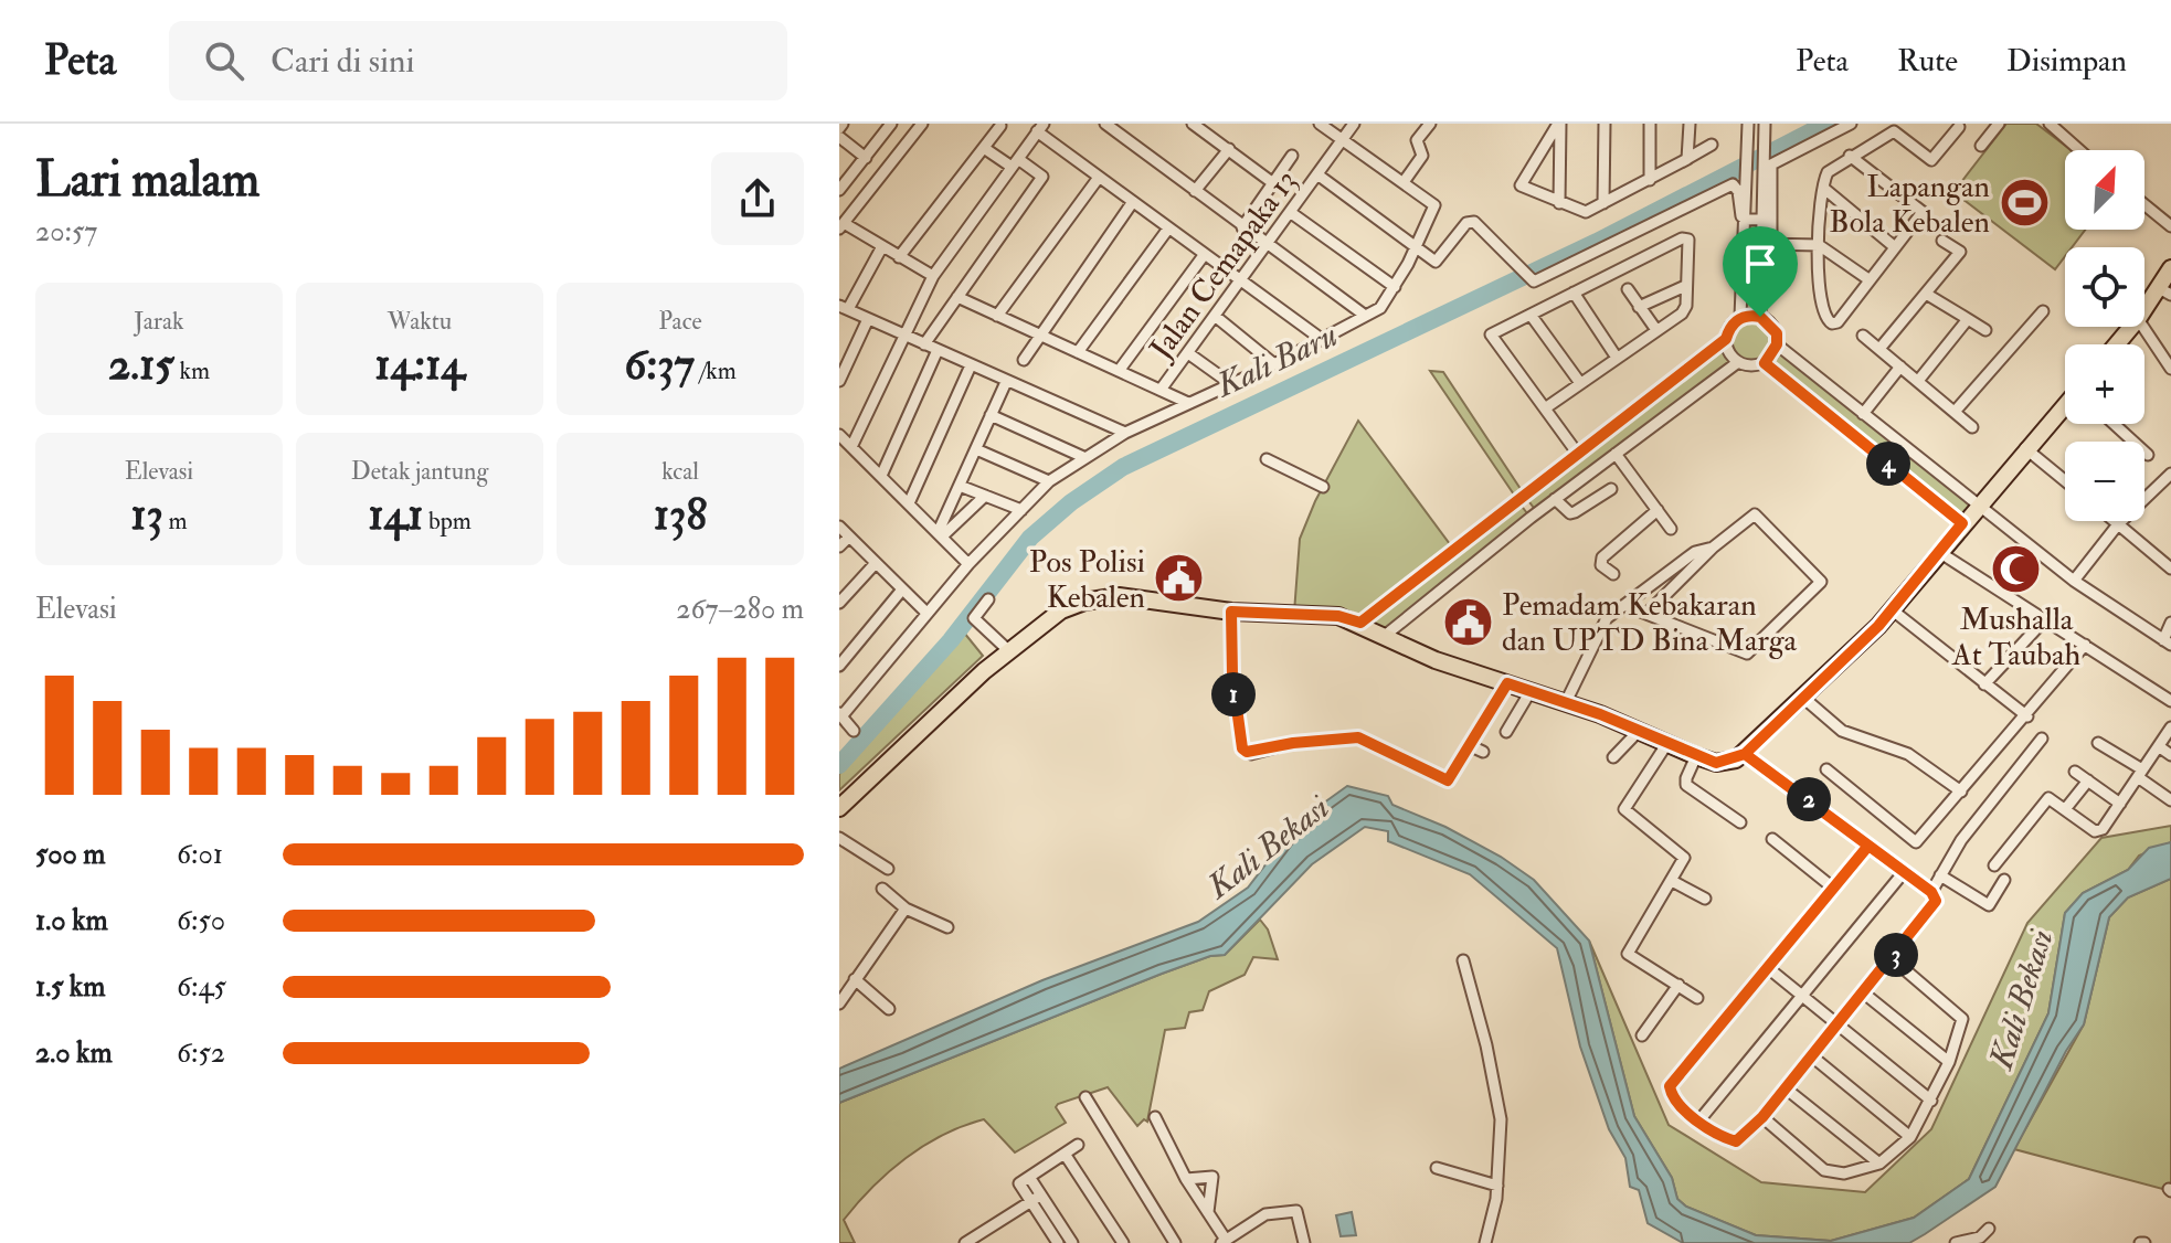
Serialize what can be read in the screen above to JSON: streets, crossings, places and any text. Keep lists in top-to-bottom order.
{
  "streets": {
    "street": ["Jalan Cemapaka 13"]
  },
  "water": ["Kali Baru", "Kali Bekasi"],
  "places": {
    "sports": ["Lapangan Bola Kebalen"],
    "mosque": ["Mushalla At Taubah"],
    "public building": ["Pos Polisi Kebalen", "Pemadam Kebakaran dan UPTD Bina Marga"]
  },
  "north": "top right",
  "page": {
    "header": "Peta",
    "search": "Cari di sini",
    "nav": ["Peta", "Rute", "Disimpan"],
    "heading": ["Lari malam", "20:57"],
    "map_buttons": ["+", "−"],
    "stats": [
      ["Jarak", "2.15 km"],
      ["Waktu", "14:14"],
      ["Pace", "6:37 /km"],
      ["Elevasi", "13 m"],
      ["Detak jantung", "141 bpm"],
      ["kcal", "138"]
    ],
    "pins": [
      "4",
      "1",
      "2",
      "3"
    ],
    "chart": ["Elevasi", "267–280 m"],
    "list": [
      {
        "name": "500 m",
        "note": "6:01"
      },
      {
        "name": "1.0 km",
        "note": "6:50"
      },
      {
        "name": "1.5 km",
        "note": "6:45"
      },
      {
        "name": "2.0 km",
        "note": "6:52"
      }
    ]
  }
}
